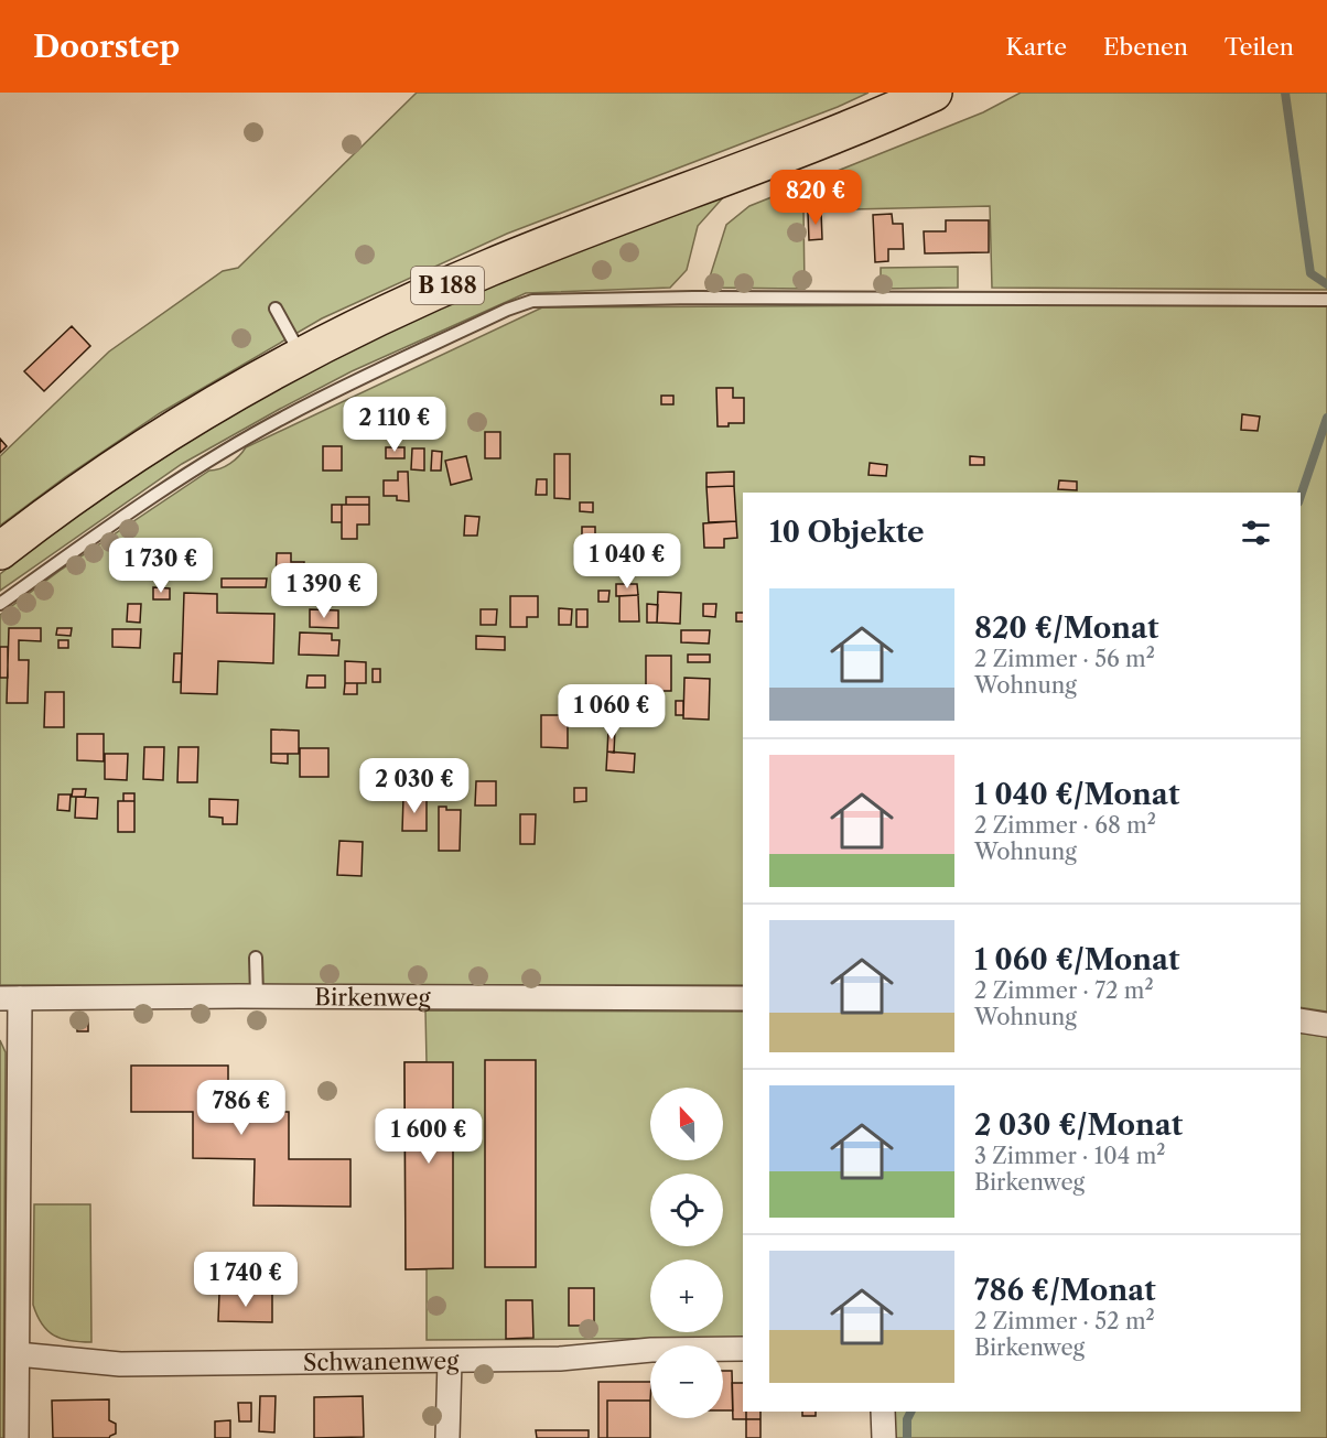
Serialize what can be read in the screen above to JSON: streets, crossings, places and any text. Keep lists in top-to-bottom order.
{
  "streets": {
    "main road": ["B 188"],
    "street": ["Birkenweg", "Schwanenweg"]
  },
  "north": "top",
  "page": {
    "header": "Doorstep",
    "nav": ["Karte", "Ebenen", "Teilen"],
    "price": [
      "820 €",
      "2 110 €",
      "1 040 €",
      "1 730 €",
      "1 390 €",
      "1 060 €",
      "2 030 €",
      "786 €",
      "1 600 €",
      "1 740 €"
    ],
    "heading": "10 Objekte",
    "list": [
      {
        "name": "820 €/Monat",
        "note": "2 Zimmer · 56 m² · Wohnung"
      },
      {
        "name": "1 040 €/Monat",
        "note": "2 Zimmer · 68 m² · Wohnung"
      },
      {
        "name": "1 060 €/Monat",
        "note": "2 Zimmer · 72 m² · Wohnung"
      },
      {
        "name": "2 030 €/Monat",
        "note": "3 Zimmer · 104 m² · Birkenweg"
      },
      {
        "name": "786 €/Monat",
        "note": "2 Zimmer · 52 m² · Birkenweg"
      }
    ],
    "map_buttons": ["+", "−"]
  }
}
